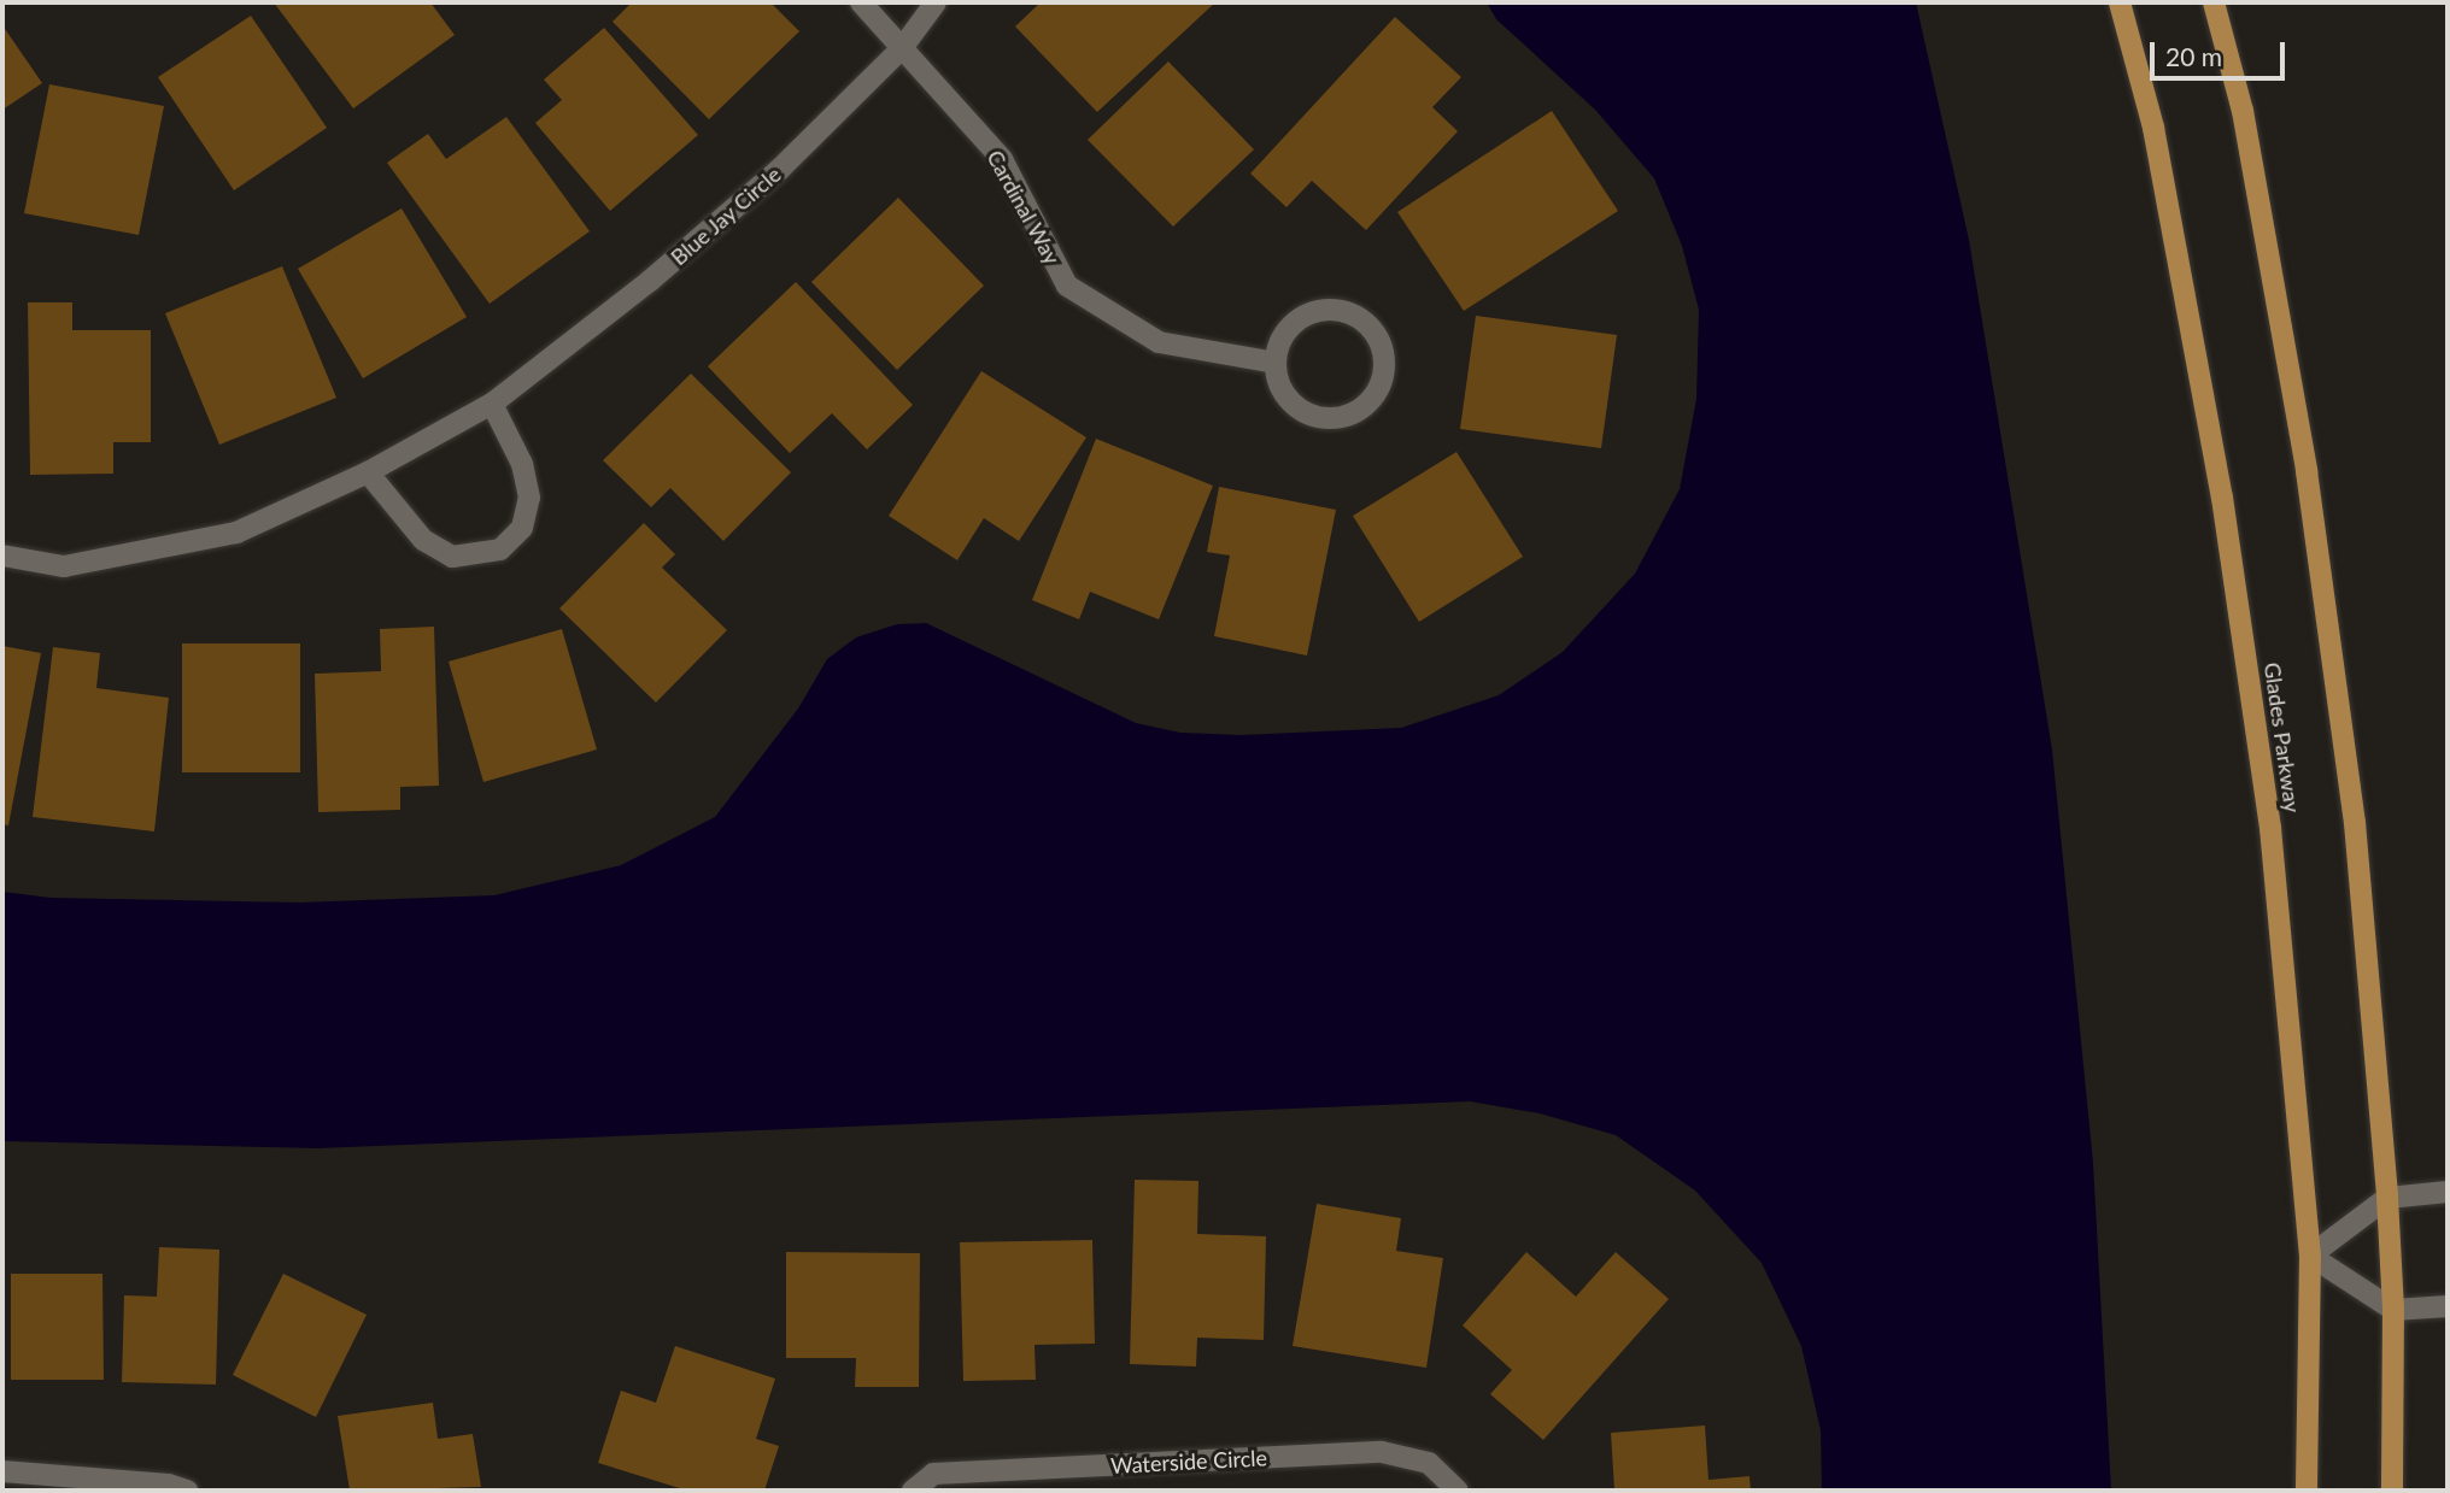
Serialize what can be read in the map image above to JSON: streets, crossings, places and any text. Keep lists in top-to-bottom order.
{
  "streets": {
    "main road": ["Glades Parkway"],
    "street": ["Cardinal Way", "Blue Jay Circle", "Waterside Circle"]
  },
  "crossings": [
    ["Cardinal Way", "Blue Jay Circle"]
  ],
  "scale_bar": "20 m"
}
